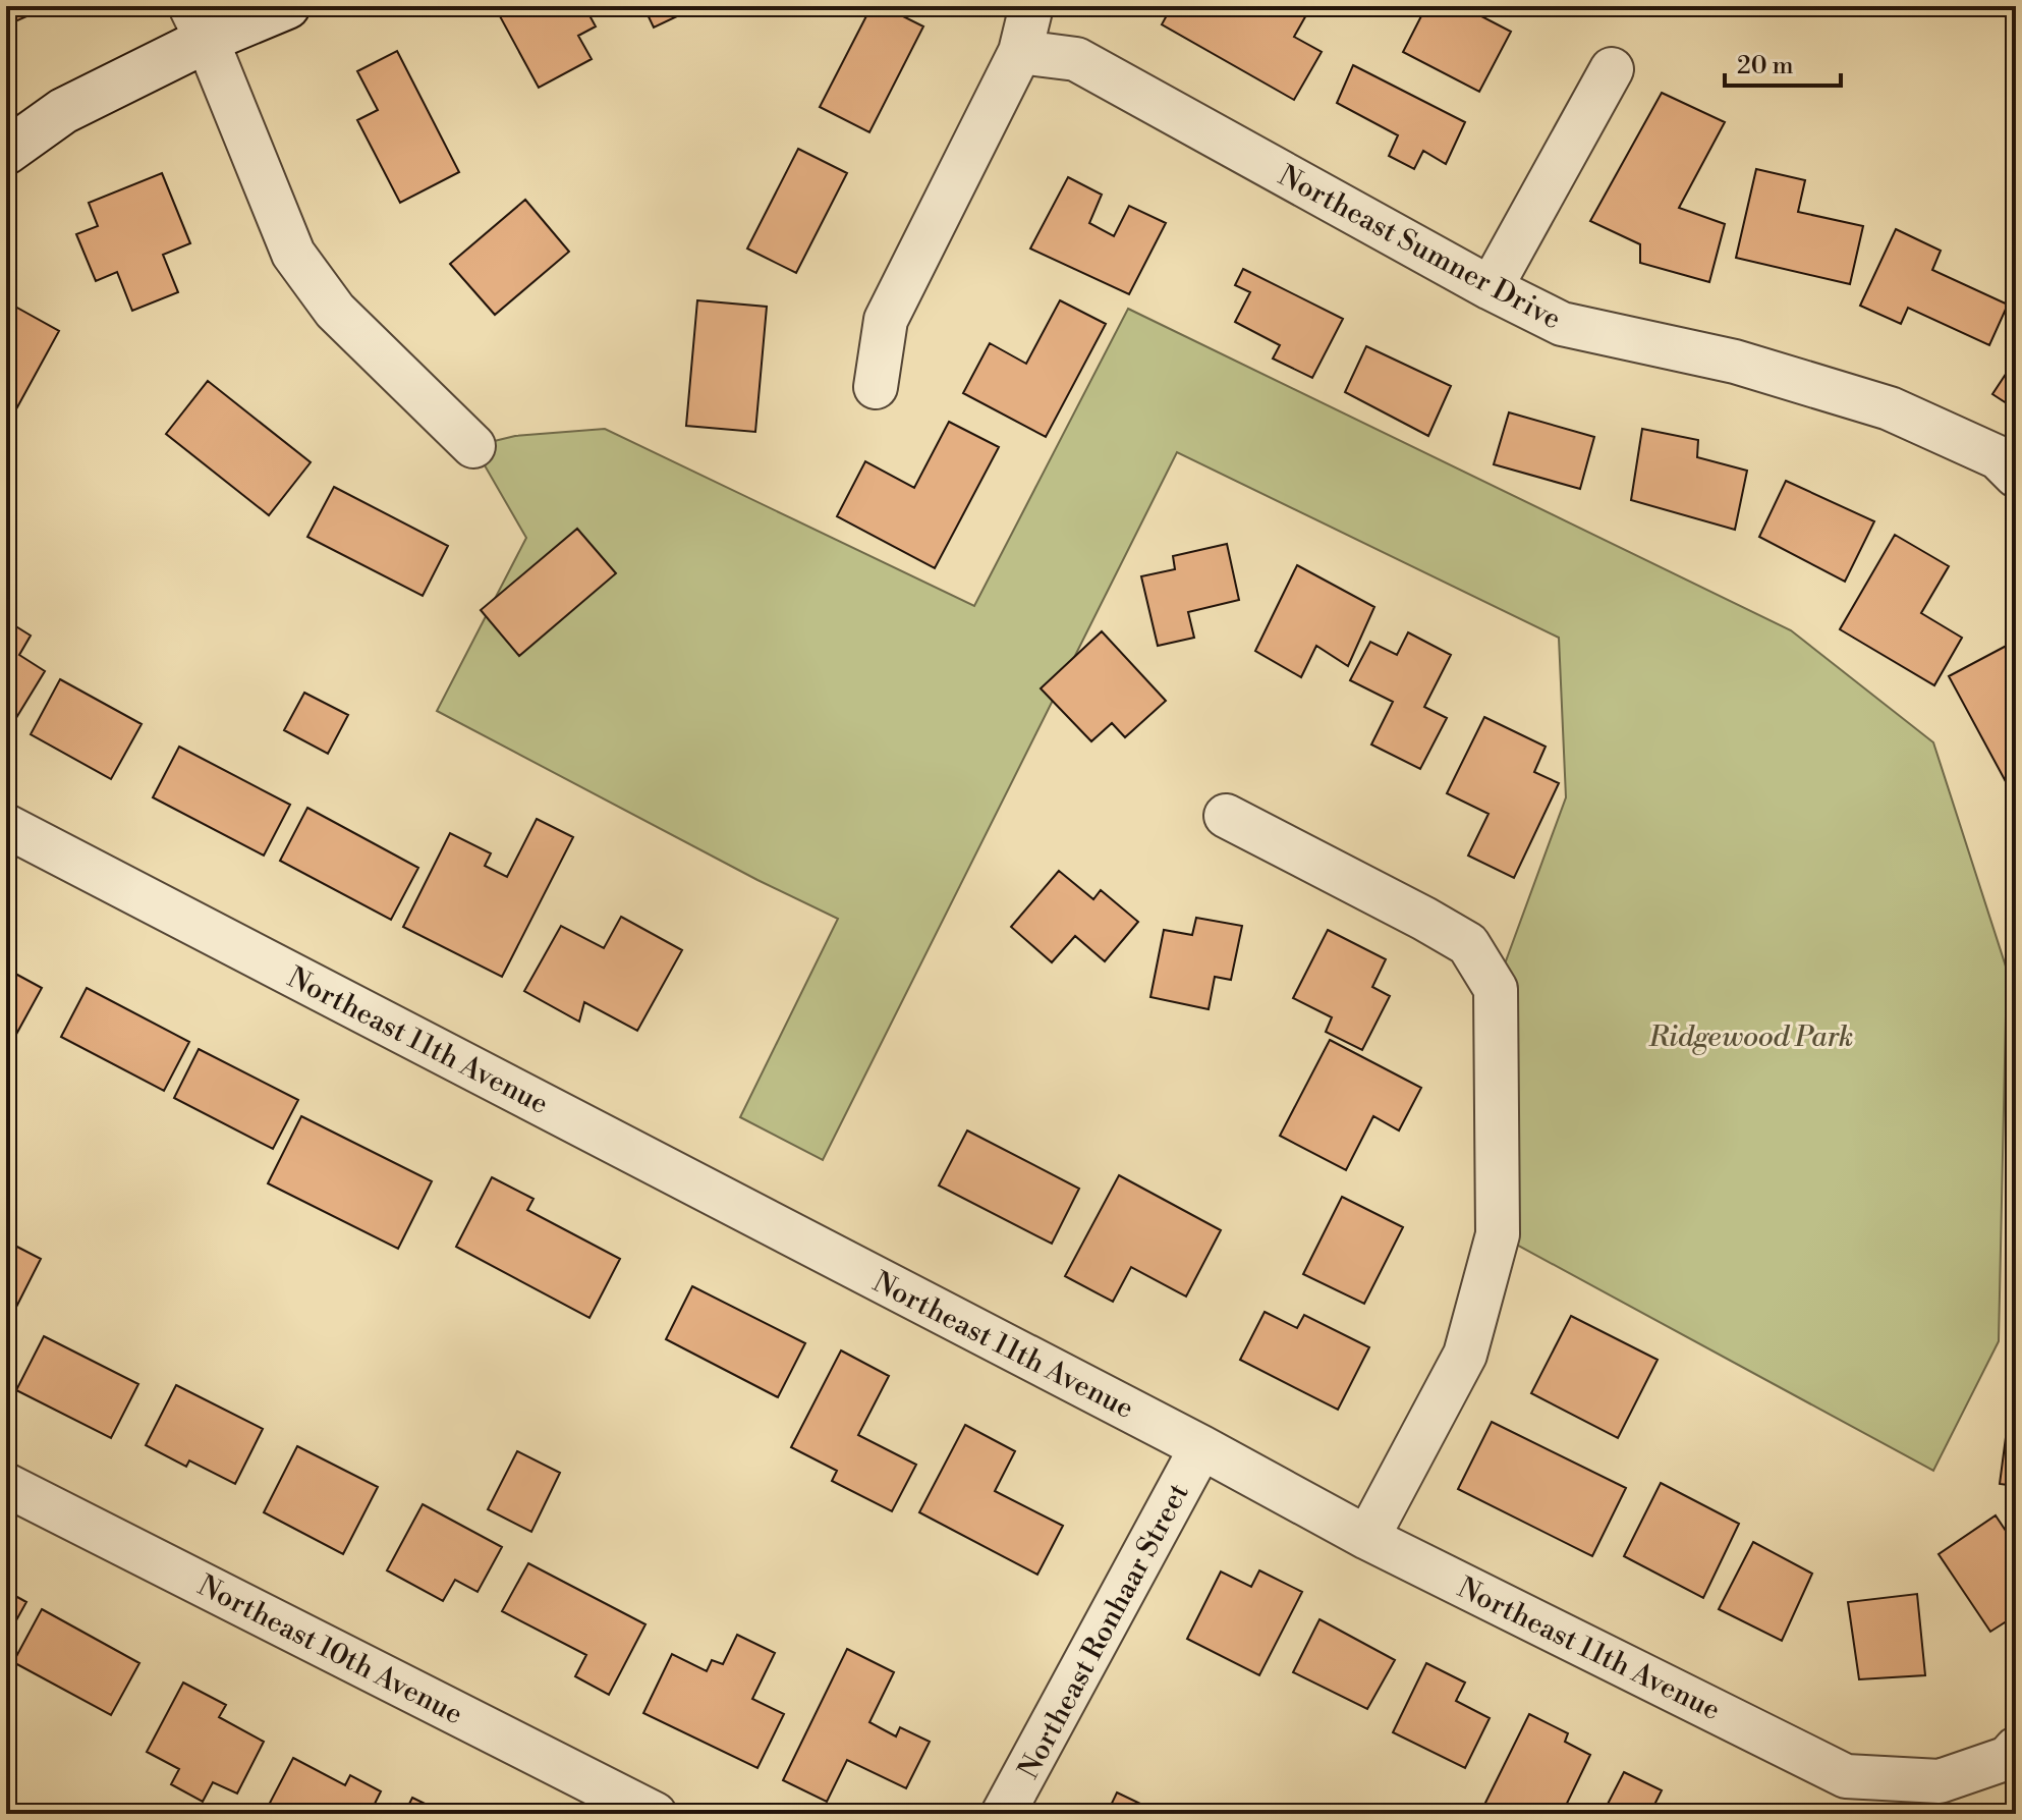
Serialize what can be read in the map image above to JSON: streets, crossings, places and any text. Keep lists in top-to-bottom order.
{
  "streets": {
    "street": [
      "Northeast Sumner Drive",
      "Northeast 11th Avenue",
      "Northeast Ronhaar Street",
      "Northeast 10th Avenue"
    ]
  },
  "crossings": [
    ["Northeast 11th Avenue", "Northeast Ronhaar Street"]
  ],
  "parks": ["Ridgewood Park"],
  "scale_bar": "20 m"
}
